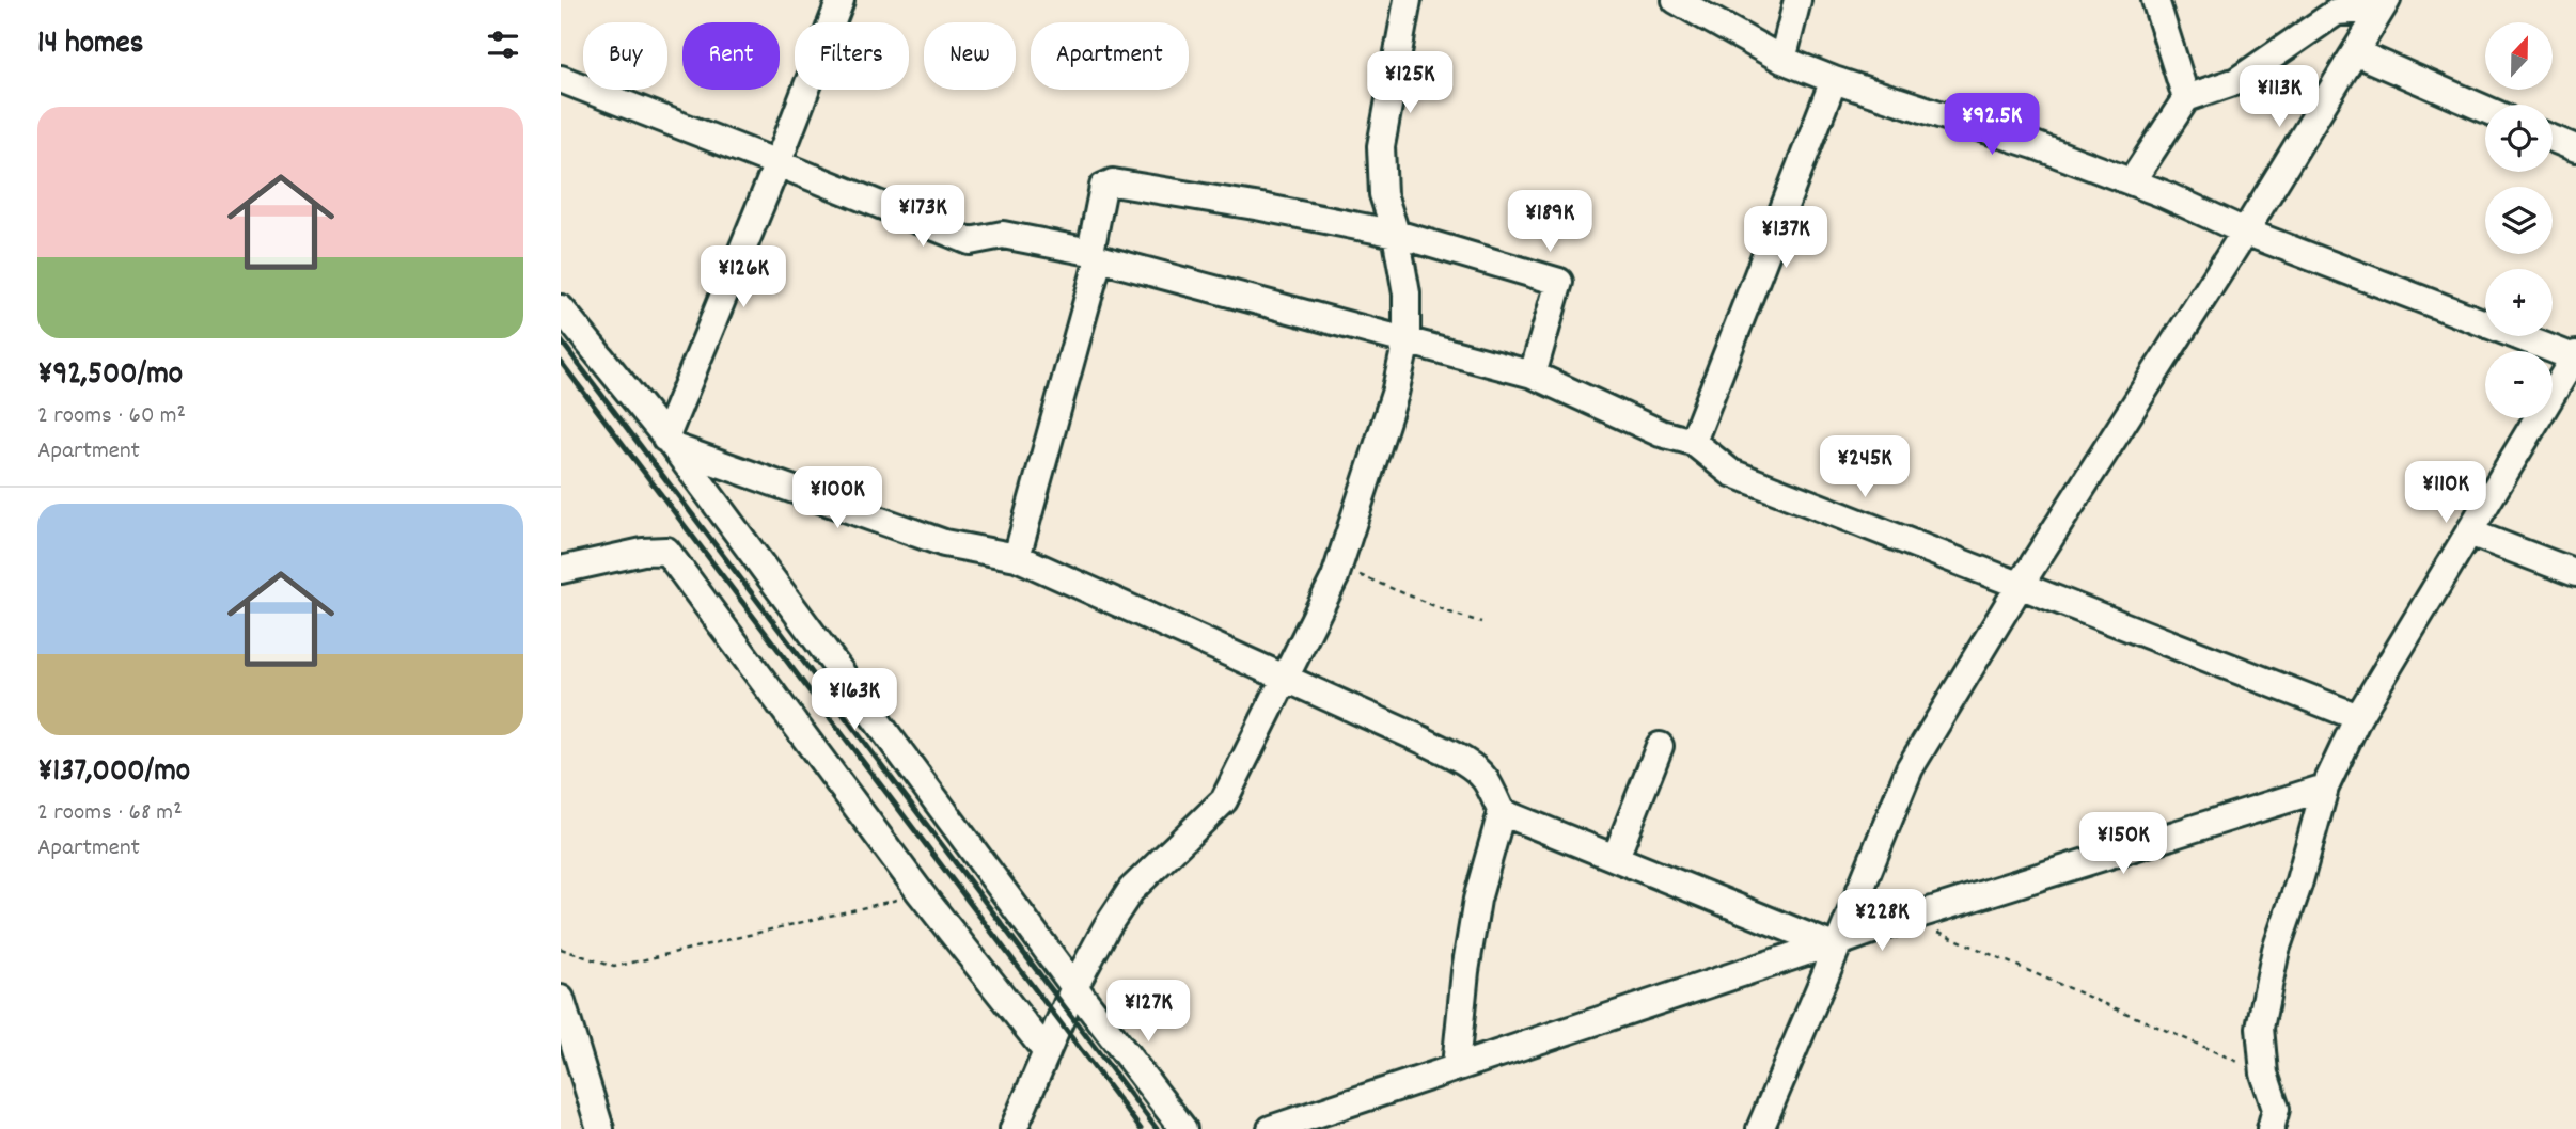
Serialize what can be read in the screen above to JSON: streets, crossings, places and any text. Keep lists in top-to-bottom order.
{
  "north": "top",
  "page": {
    "heading": "14 homes",
    "map_buttons": ["+", "−"],
    "chip": [
      "Buy",
      "Rent",
      "Filters",
      "New",
      "Apartment"
    ],
    "price": [
      "¥125K",
      "¥113K",
      "¥92.5K",
      "¥173K",
      "¥189K",
      "¥137K",
      "¥126K",
      "¥245K",
      "¥110K",
      "¥100K",
      "¥163K",
      "¥150K",
      "¥228K",
      "¥127K"
    ],
    "list": [
      {
        "name": "¥92,500/mo",
        "note": "2 rooms · 60 m² · Apartment"
      },
      {
        "name": "¥137,000/mo",
        "note": "2 rooms · 68 m² · Apartment"
      }
    ]
  }
}
